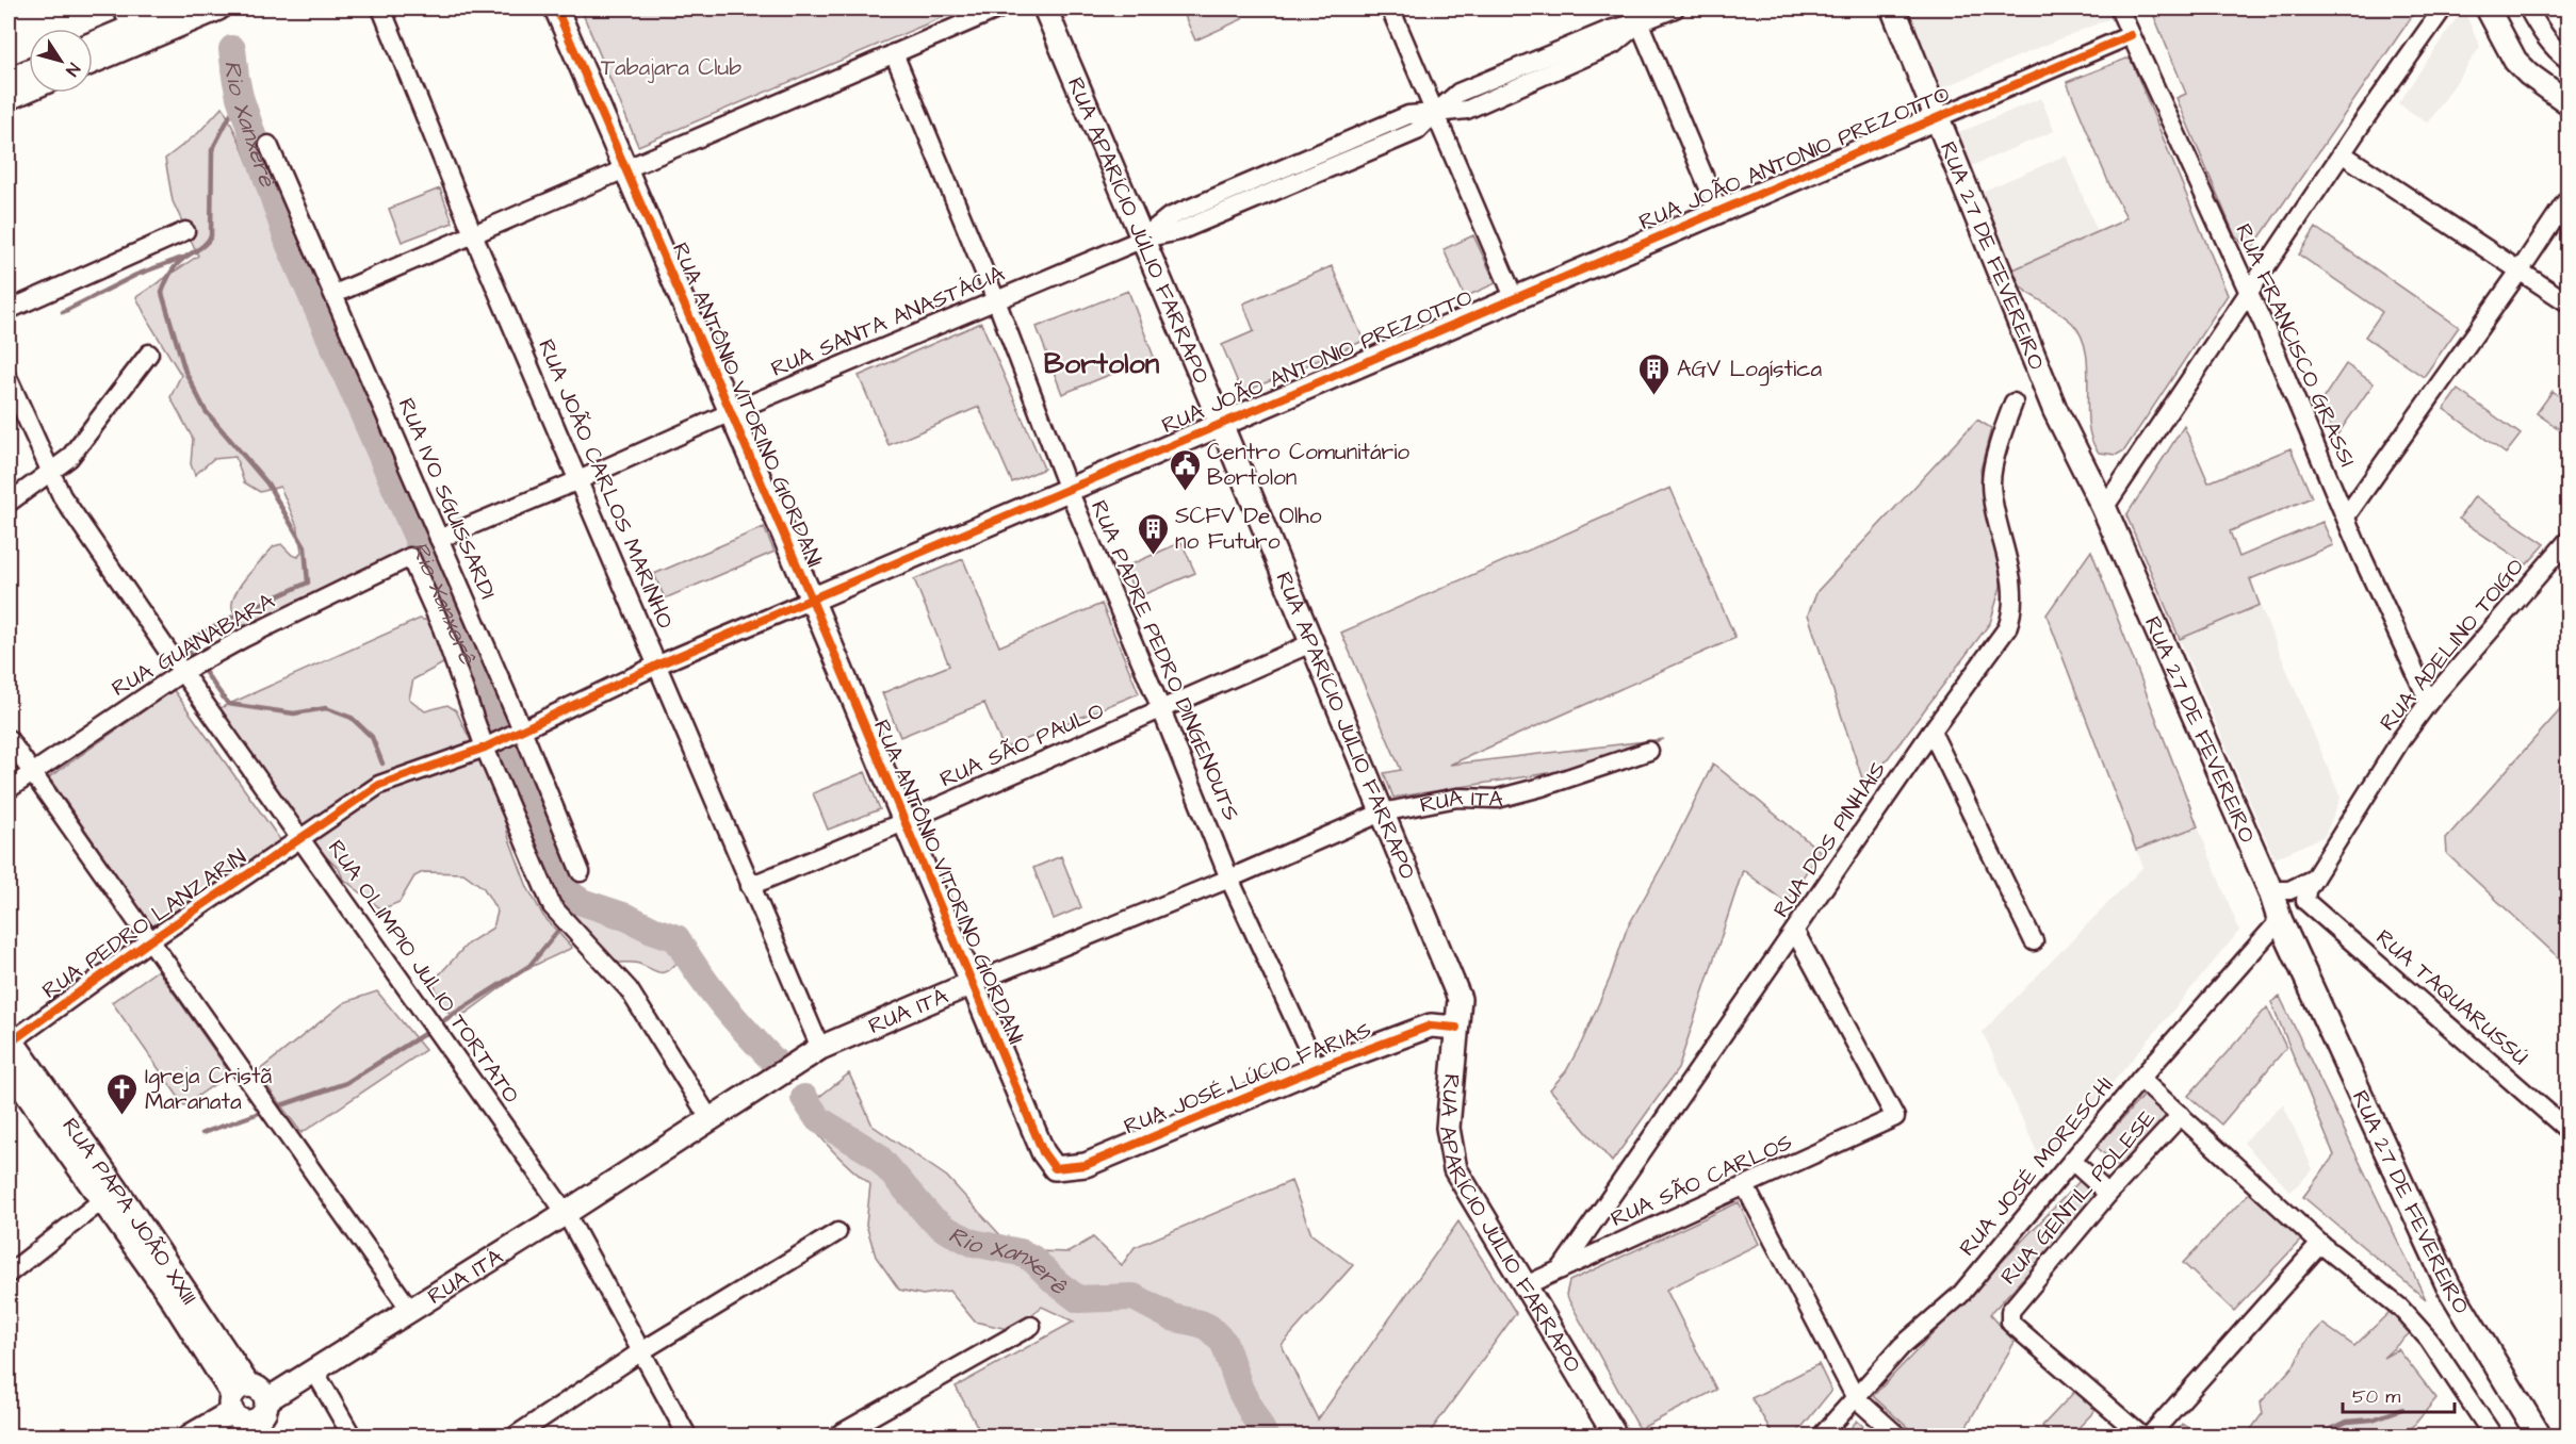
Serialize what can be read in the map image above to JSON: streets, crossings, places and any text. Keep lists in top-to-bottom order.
{
  "streets": {
    "main road": ["RUA 27 DE FEVEREIRO"],
    "street": [
      "RUA JOÃO ANTONIO PREZOTTO",
      "RUA APARÍCIO JÚLIO FARRAPO",
      "RUA SANTA ANASTÁCIA",
      "RUA FRANCISCO GRASSI",
      "RUA ANTÔNIO VITORINO GIORDANI",
      "RUA JOÃO CARLOS MARINHO",
      "RUA IVO SGUISSARDI",
      "RUA GUANABARA",
      "RUA ADELINO TOIGO",
      "RUA PADRE PEDRO DINGENOUTS",
      "RUA SÃO PAULO",
      "RUA ITÁ",
      "RUA DOS PINHAIS",
      "RUA PEDRO LANZARIN",
      "RUA OLIMPIO JULIO TORTATO",
      "RUA TAQUARUSSÚ",
      "RUA JOSÉ LÚCIO FARIAS",
      "RUA JOSÉ MORESCHI",
      "RUA SÃO CARLOS",
      "RUA GENTIL POLESE",
      "RUA PAPA JOÃO XXIII"
    ]
  },
  "crossings": [
    ["RUA JOÃO ANTONIO PREZOTTO", "RUA APARÍCIO JÚLIO FARRAPO"],
    ["RUA JOÃO ANTONIO PREZOTTO", "RUA 27 DE FEVEREIRO"],
    ["RUA JOÃO ANTONIO PREZOTTO", "RUA FRANCISCO GRASSI"],
    ["RUA JOÃO ANTONIO PREZOTTO", "RUA ANTÔNIO VITORINO GIORDANI"],
    ["RUA JOÃO ANTONIO PREZOTTO", "RUA JOÃO CARLOS MARINHO"],
    ["RUA JOÃO ANTONIO PREZOTTO", "RUA IVO SGUISSARDI"],
    ["RUA JOÃO ANTONIO PREZOTTO", "RUA PADRE PEDRO DINGENOUTS"],
    ["RUA JOÃO ANTONIO PREZOTTO", "RUA PEDRO LANZARIN"],
    ["RUA APARÍCIO JÚLIO FARRAPO", "RUA SANTA ANASTÁCIA"],
    ["RUA APARÍCIO JÚLIO FARRAPO", "RUA SÃO PAULO"],
    ["RUA APARÍCIO JÚLIO FARRAPO", "RUA ITÁ"],
    ["RUA APARÍCIO JÚLIO FARRAPO", "RUA JOSÉ LÚCIO FARIAS"],
    ["RUA APARÍCIO JÚLIO FARRAPO", "RUA SÃO CARLOS"],
    ["RUA 27 DE FEVEREIRO", "RUA JOSÉ MORESCHI"],
    ["RUA SANTA ANASTÁCIA", "RUA ANTÔNIO VITORINO GIORDANI"],
    ["RUA SANTA ANASTÁCIA", "RUA JOÃO CARLOS MARINHO"],
    ["RUA SANTA ANASTÁCIA", "RUA IVO SGUISSARDI"],
    ["RUA SANTA ANASTÁCIA", "RUA PADRE PEDRO DINGENOUTS"],
    ["RUA FRANCISCO GRASSI", "RUA ADELINO TOIGO"],
    ["RUA ANTÔNIO VITORINO GIORDANI", "RUA SÃO PAULO"],
    ["RUA ANTÔNIO VITORINO GIORDANI", "RUA ITÁ"],
    ["RUA ANTÔNIO VITORINO GIORDANI", "RUA JOSÉ LÚCIO FARIAS"],
    ["RUA JOÃO CARLOS MARINHO", "RUA SÃO PAULO"],
    ["RUA JOÃO CARLOS MARINHO", "RUA ITÁ"],
    ["RUA IVO SGUISSARDI", "RUA GUANABARA"],
    ["RUA IVO SGUISSARDI", "RUA ITÁ"],
    ["RUA IVO SGUISSARDI", "RUA PEDRO LANZARIN"],
    ["RUA GUANABARA", "RUA OLIMPIO JULIO TORTATO"],
    ["RUA ADELINO TOIGO", "RUA TAQUARUSSÚ"],
    ["RUA PADRE PEDRO DINGENOUTS", "RUA SÃO PAULO"],
    ["RUA PADRE PEDRO DINGENOUTS", "RUA ITÁ"],
    ["RUA PADRE PEDRO DINGENOUTS", "RUA JOSÉ LÚCIO FARIAS"],
    ["RUA ITÁ", "RUA OLIMPIO JULIO TORTATO"],
    ["RUA ITÁ", "RUA PAPA JOÃO XXIII"],
    ["RUA DOS PINHAIS", "RUA SÃO CARLOS"],
    ["RUA PEDRO LANZARIN", "RUA OLIMPIO JULIO TORTATO"],
    ["RUA PEDRO LANZARIN", "RUA PAPA JOÃO XXIII"]
  ],
  "districts": ["Bortolon"],
  "water": ["Rio Xanxerê"],
  "parks": ["Tabajara Club"],
  "places": {
    "building": ["AGV Logística", "SCFV De Olho no Futuro"],
    "public building": ["Centro Comunitário Bortolon"],
    "church": ["Igreja Cristã Maranata"]
  },
  "scale_bar": "50 m",
  "north": "bottom right"
}
